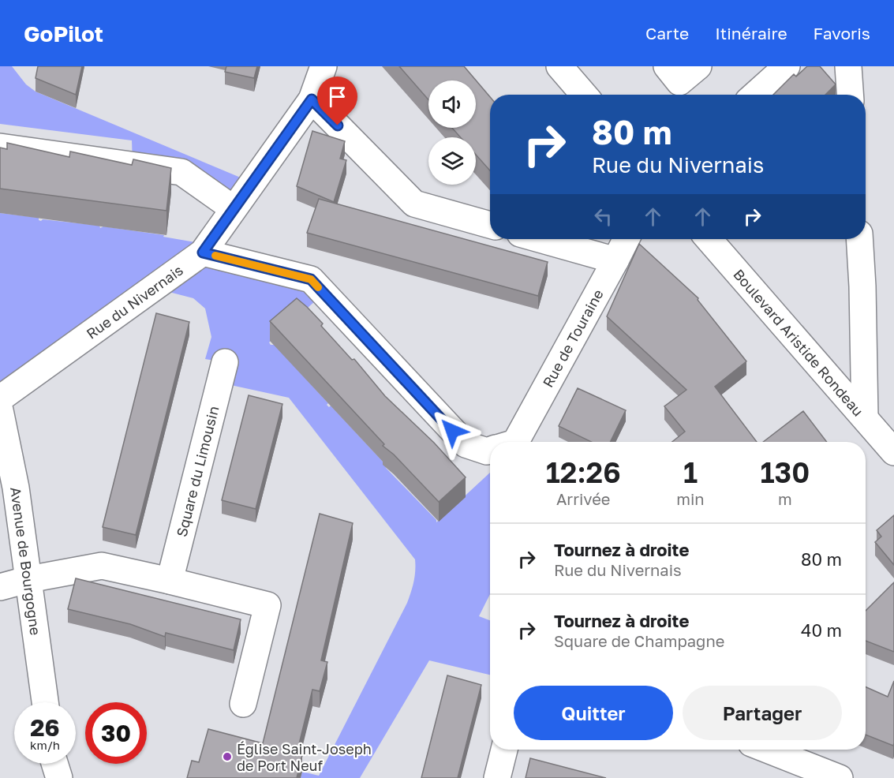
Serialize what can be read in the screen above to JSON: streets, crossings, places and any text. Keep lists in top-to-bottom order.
{
  "streets": {
    "street": [
      "Rue du Nivernais",
      "Rue de Touraine",
      "Boulevard Aristide Rondeau",
      "Square du Limousin",
      "Avenue de Bourgogne"
    ]
  },
  "places": ["Église Saint-Joseph de Port Neuf"],
  "page": {
    "header": "GoPilot",
    "nav": ["Carte", "Itinéraire", "Favoris"],
    "turn": ["80 m", "Rue du Nivernais"],
    "eta": [
      "12:26",
      "Arrivée",
      "1",
      "min",
      "130",
      "m"
    ],
    "list": [
      {
        "name": "Tournez à droite",
        "note": "Rue du Nivernais",
        "value": "80 m"
      },
      {
        "name": "Tournez à droite",
        "note": "Square de Champagne",
        "value": "40 m"
      }
    ],
    "buttons": ["Quitter", "Partager"],
    "speed": "26 km/h",
    "limit": "30"
  }
}
